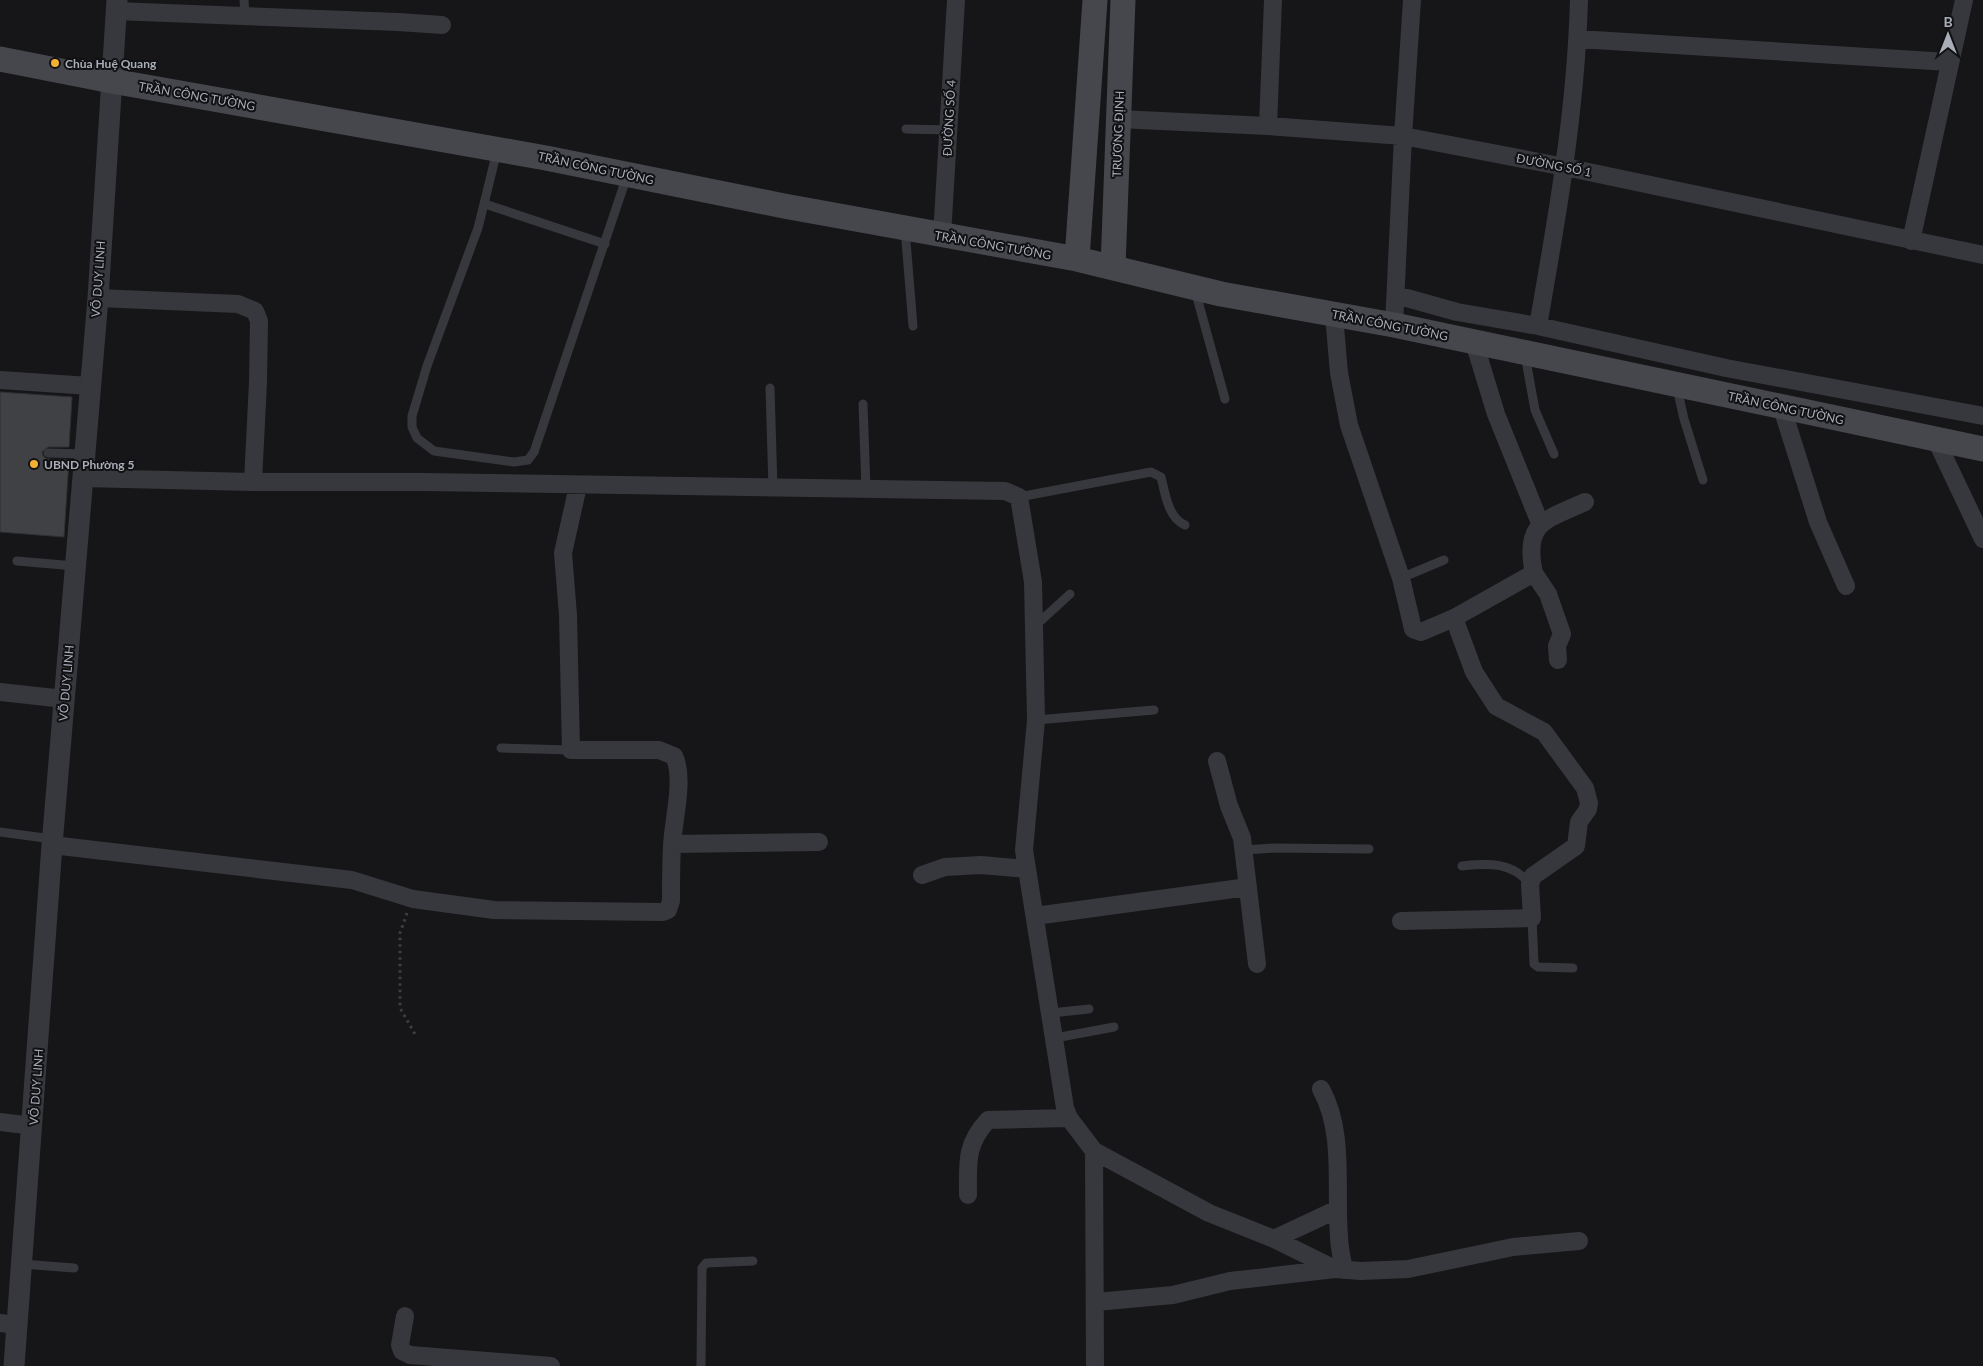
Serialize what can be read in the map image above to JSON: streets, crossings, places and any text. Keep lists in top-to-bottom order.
{
  "streets": {
    "main road": ["TRẦN CÔNG TƯỜNG", "TRƯƠNG ĐỊNH"],
    "street": ["ĐƯỜNG SỐ 4", "ĐƯỜNG SỐ 1", "VÕ DUY LINH"]
  },
  "crossings": [
    ["TRẦN CÔNG TƯỜNG", "ĐƯỜNG SỐ 4"],
    ["TRẦN CÔNG TƯỜNG", "TRƯƠNG ĐỊNH"],
    ["TRẦN CÔNG TƯỜNG", "VÕ DUY LINH"],
    ["TRƯƠNG ĐỊNH", "ĐƯỜNG SỐ 1"]
  ],
  "places": ["Chùa Huệ Quang", "UBND Phường 5"],
  "north": "top"
}
